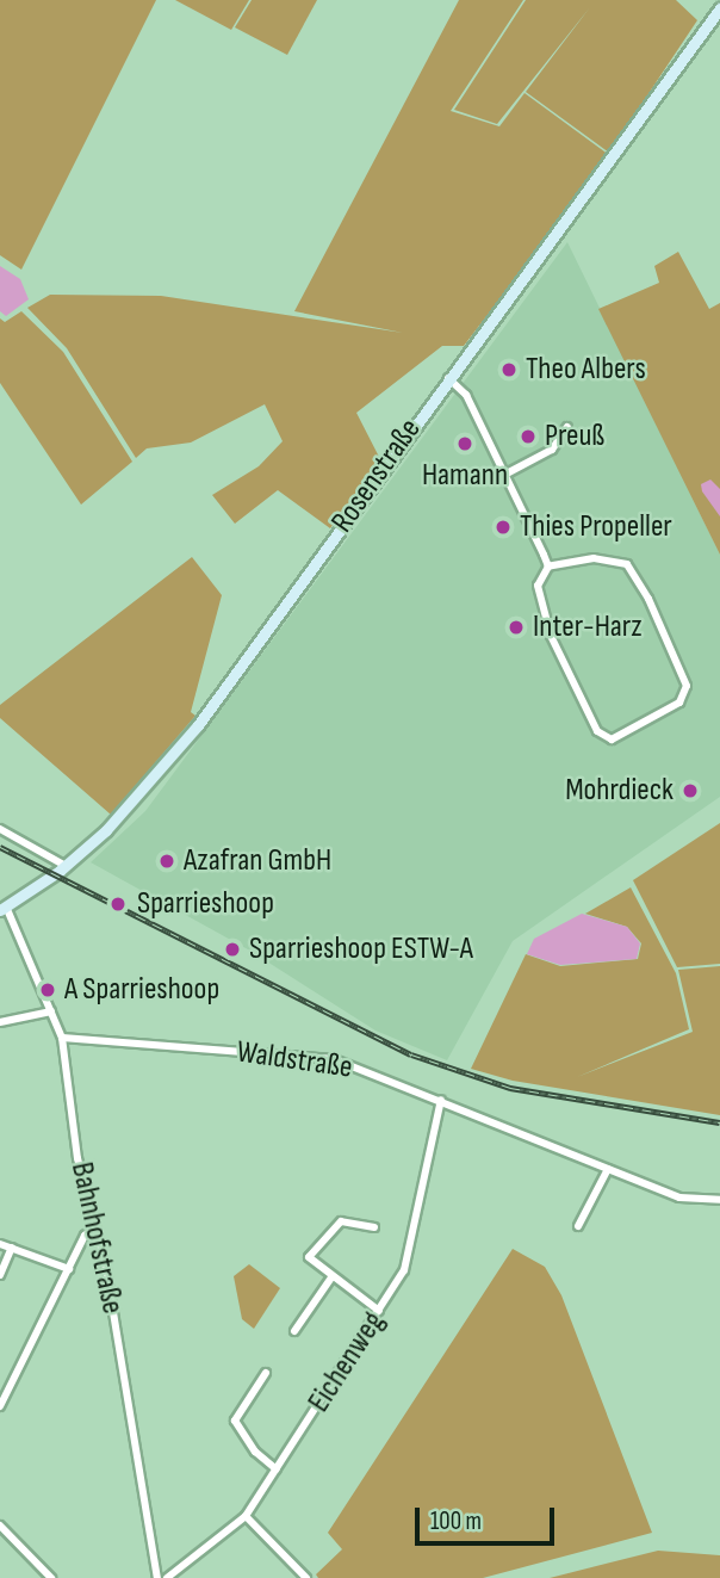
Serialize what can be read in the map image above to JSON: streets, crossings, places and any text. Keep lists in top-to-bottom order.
{
  "streets": {
    "main road": ["Rosenstraße"],
    "street": ["Waldstraße", "Bahnhofstraße", "Eichenweg"]
  },
  "crossings": [
    ["Rosenstraße", "Bahnhofstraße"],
    ["Waldstraße", "Bahnhofstraße"],
    ["Waldstraße", "Eichenweg"]
  ],
  "places": [
    "Theo Albers",
    "Preuß",
    "Hamann",
    "Thies Propeller",
    "Inter-Harz",
    "Mohrdieck",
    "Azafran GmbH",
    "Sparrieshoop",
    "Sparrieshoop ESTW-A",
    "A Sparrieshoop"
  ],
  "scale_bar": "100 m"
}
